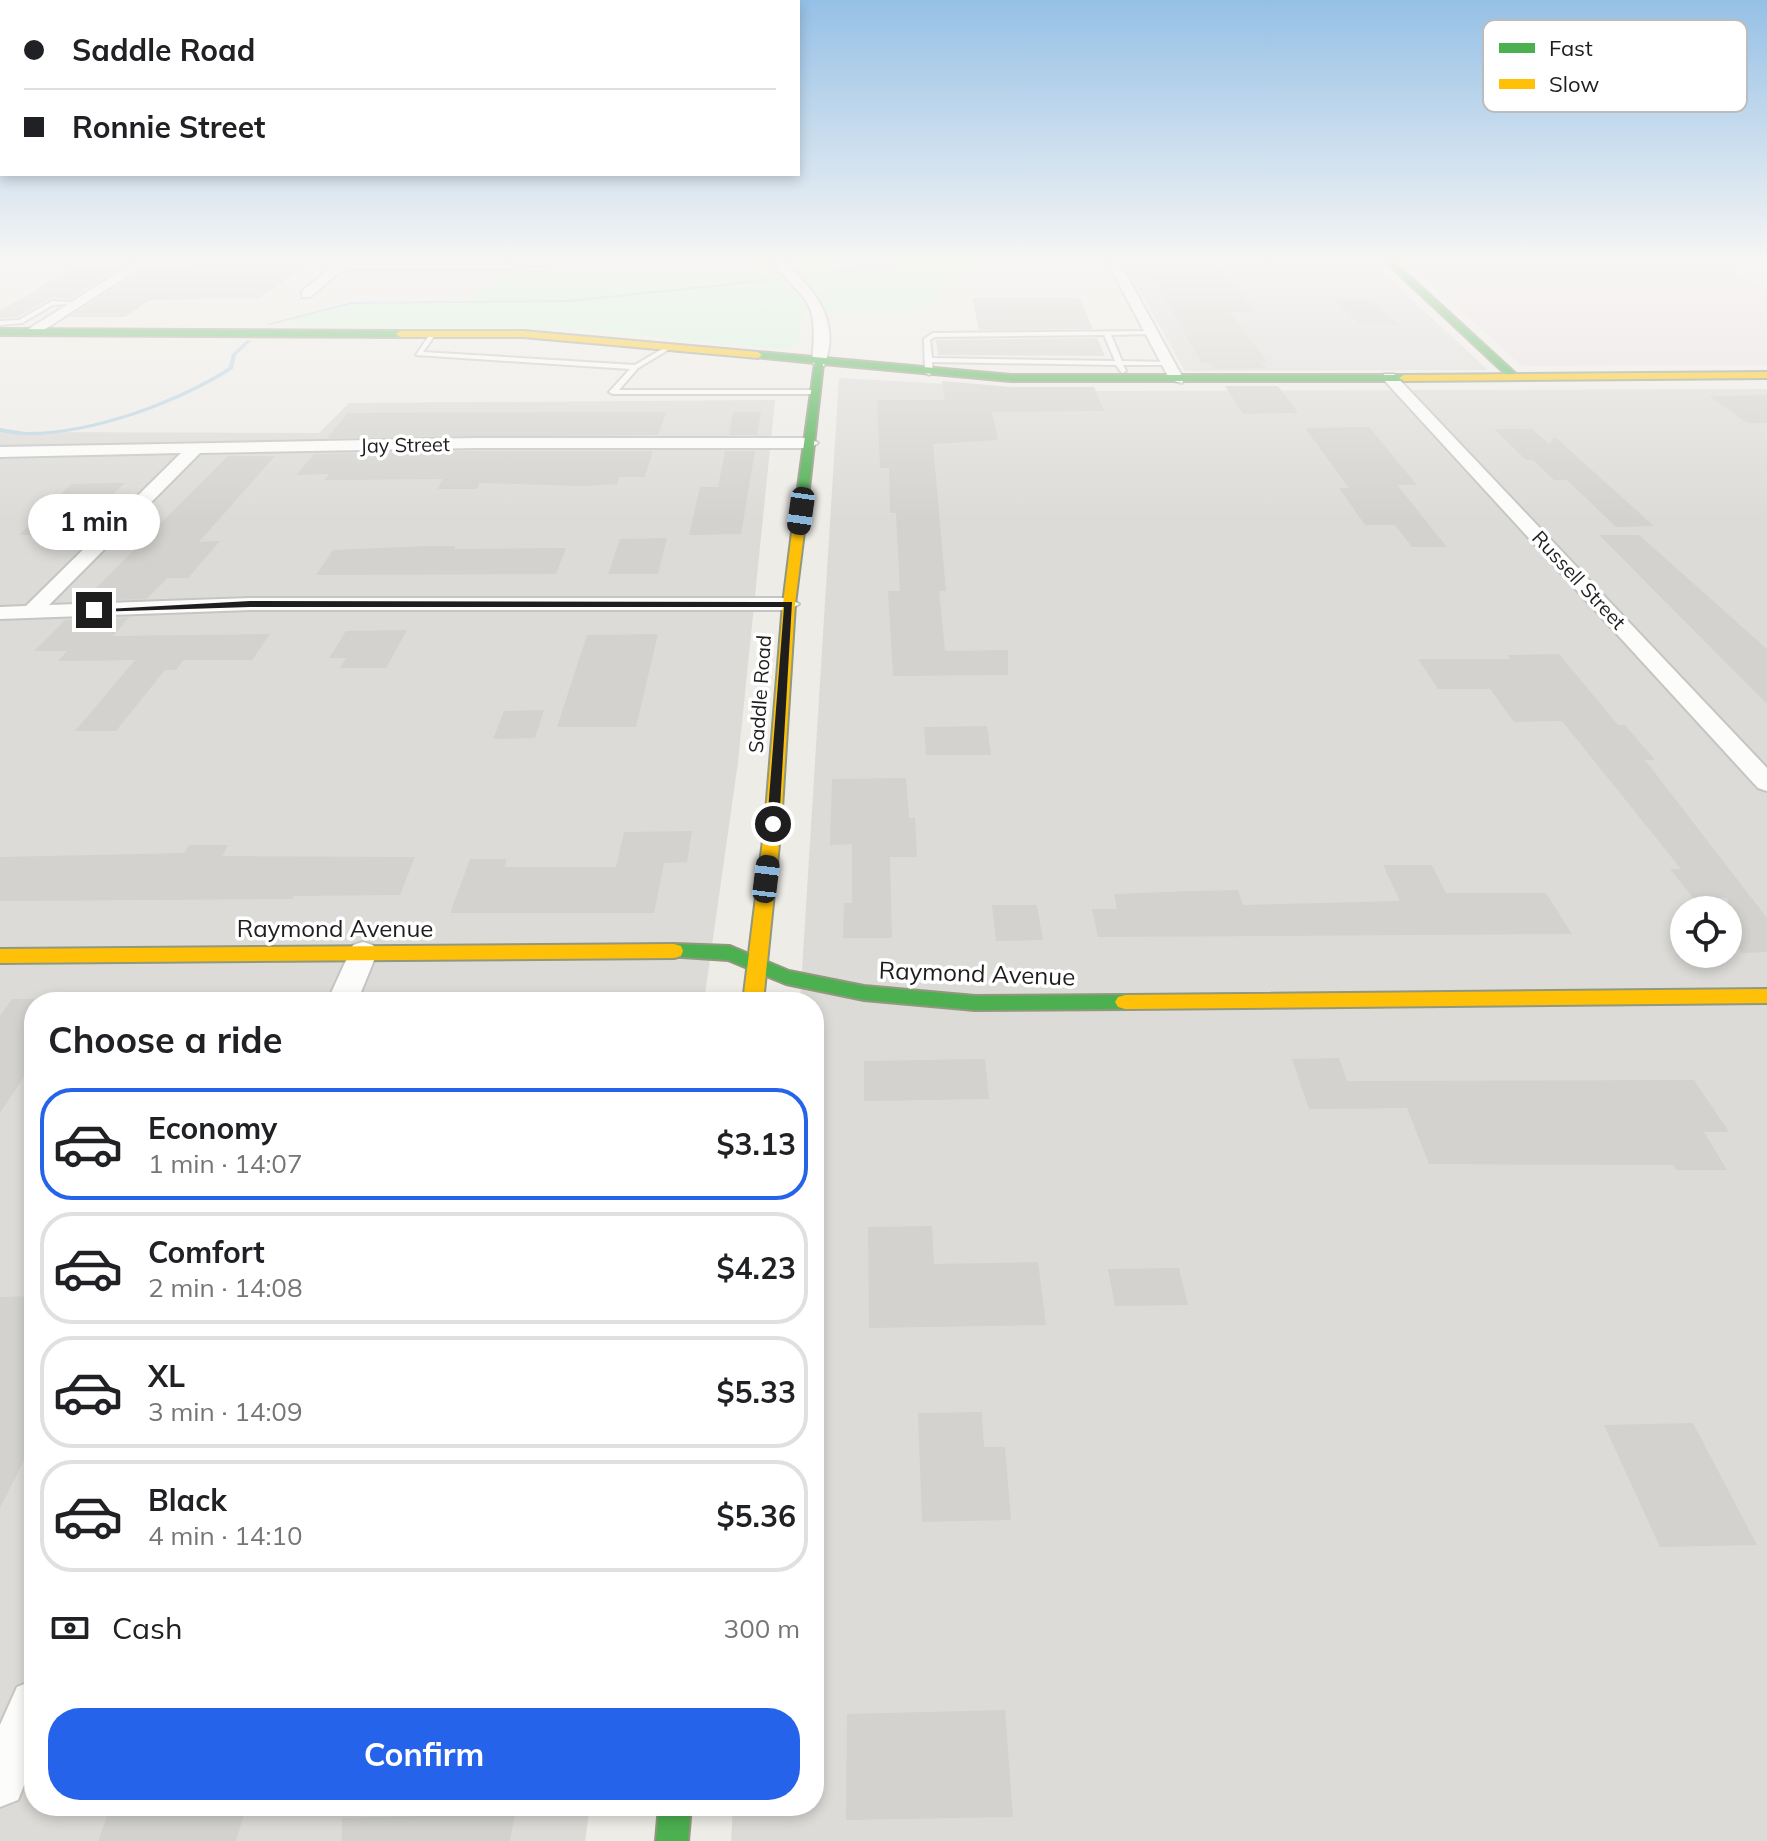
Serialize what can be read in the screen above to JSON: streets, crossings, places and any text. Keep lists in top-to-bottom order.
{
  "streets": {
    "street": [
      "Jay Street",
      "Russell Street",
      "Saddle Road",
      "Raymond Avenue"
    ]
  },
  "crossings": [
    ["Jay Street", "Saddle Road"],
    ["Saddle Road", "Raymond Avenue"]
  ],
  "legend": ["Fast", "Slow"],
  "page": {
    "banner": ["Saddle Road", "Ronnie Street"],
    "bubble": "1 min",
    "heading": "Choose a ride",
    "list": [
      {
        "name": "Economy",
        "note": "1 min · 14:07",
        "value": "$3.13"
      },
      {
        "name": "Comfort",
        "note": "2 min · 14:08",
        "value": "$4.23"
      },
      {
        "name": "XL",
        "note": "3 min · 14:09",
        "value": "$5.33"
      },
      {
        "name": "Black",
        "note": "4 min · 14:10",
        "value": "$5.36"
      }
    ],
    "pay": ["Cash", "300 m"],
    "buttons": "Confirm"
  }
}
